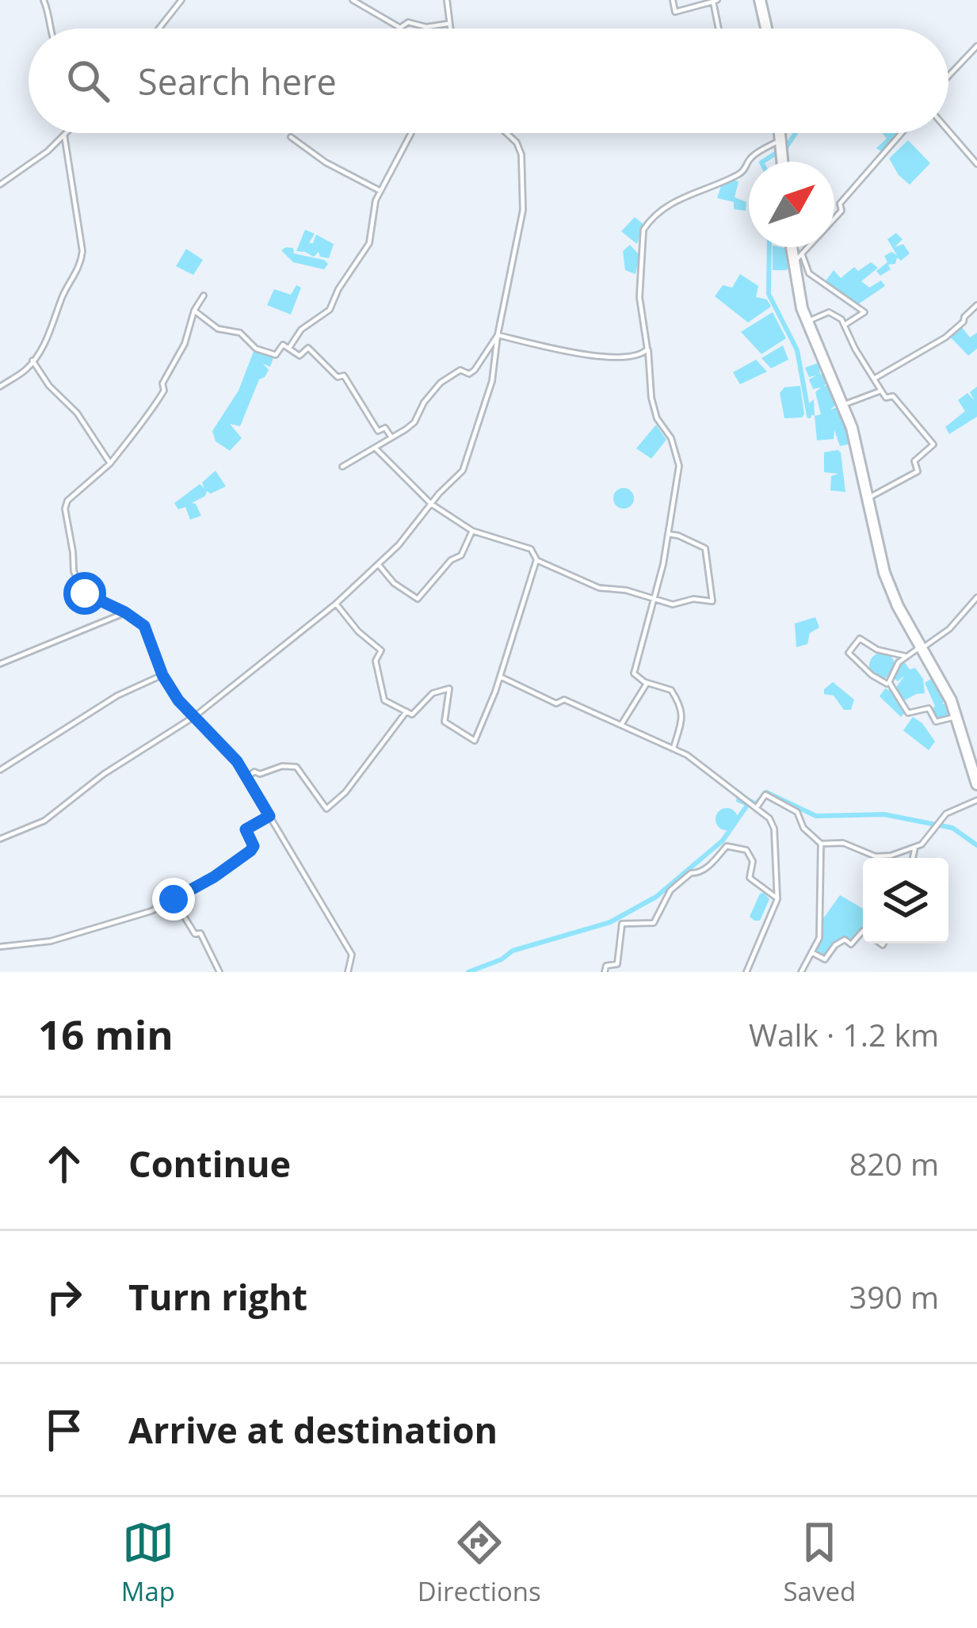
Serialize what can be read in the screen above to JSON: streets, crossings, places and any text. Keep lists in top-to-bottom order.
{
  "north": "top right",
  "page": {
    "search": "Search here",
    "heading": ["16 min", "Walk · 1.2 km"],
    "list": [
      ["Continue", "820 m"],
      ["Turn right", "390 m"],
      "Arrive at destination"
    ],
    "nav": ["Map", "Directions", "Saved"]
  }
}
